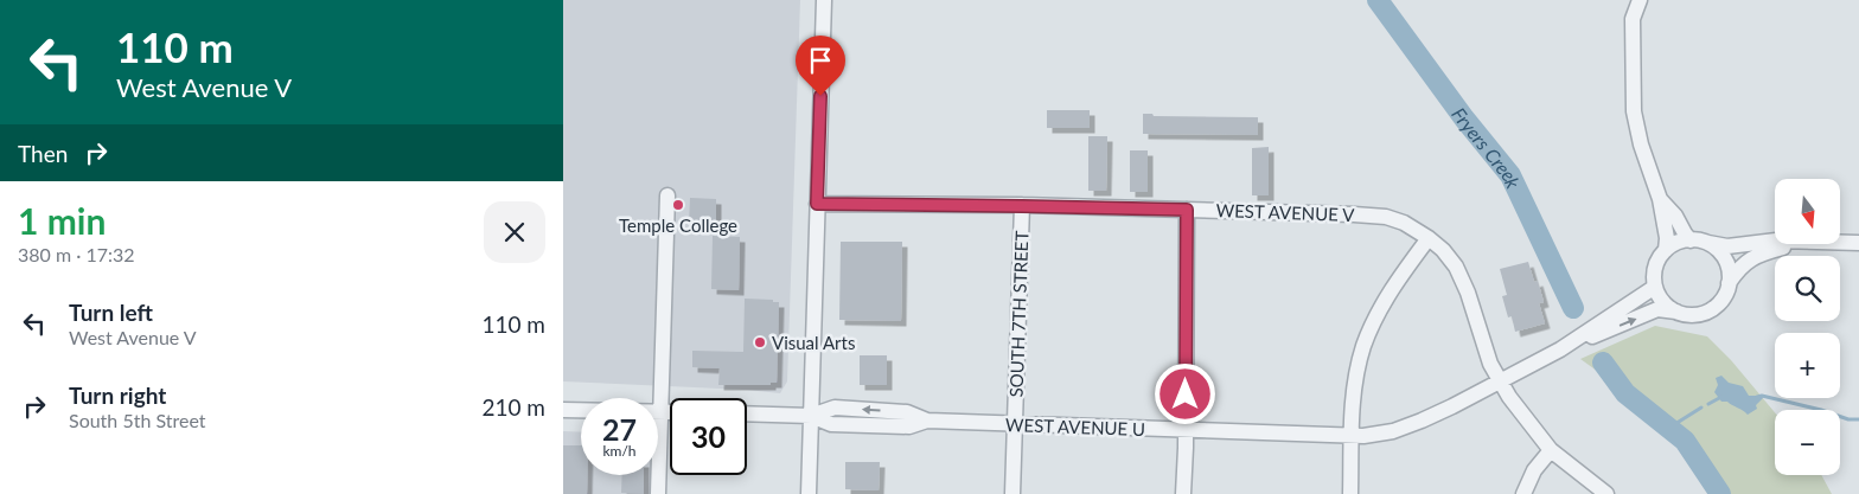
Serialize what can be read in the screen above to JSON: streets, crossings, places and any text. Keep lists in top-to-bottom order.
{
  "streets": {
    "street": ["WEST AVENUE V", "SOUTH 7TH STREET", "WEST AVENUE U"]
  },
  "crossings": [
    ["WEST AVENUE V", "SOUTH 7TH STREET"],
    ["WEST AVENUE V", "WEST AVENUE U"],
    ["SOUTH 7TH STREET", "WEST AVENUE U"]
  ],
  "water": ["Fryers Creek"],
  "places": ["Temple College", "Visual Arts"],
  "north": "bottom",
  "page": {
    "turn": ["110 m", "West Avenue V"],
    "then": "Then",
    "map_buttons": ["+", "−"],
    "heading": ["1 min", "380 m · 17:32"],
    "list": [
      {
        "name": "Turn left",
        "note": "West Avenue V",
        "value": "110 m"
      },
      {
        "name": "Turn right",
        "note": "South 5th Street",
        "value": "210 m"
      }
    ],
    "speed": "27 km/h",
    "limit": "30"
  }
}
